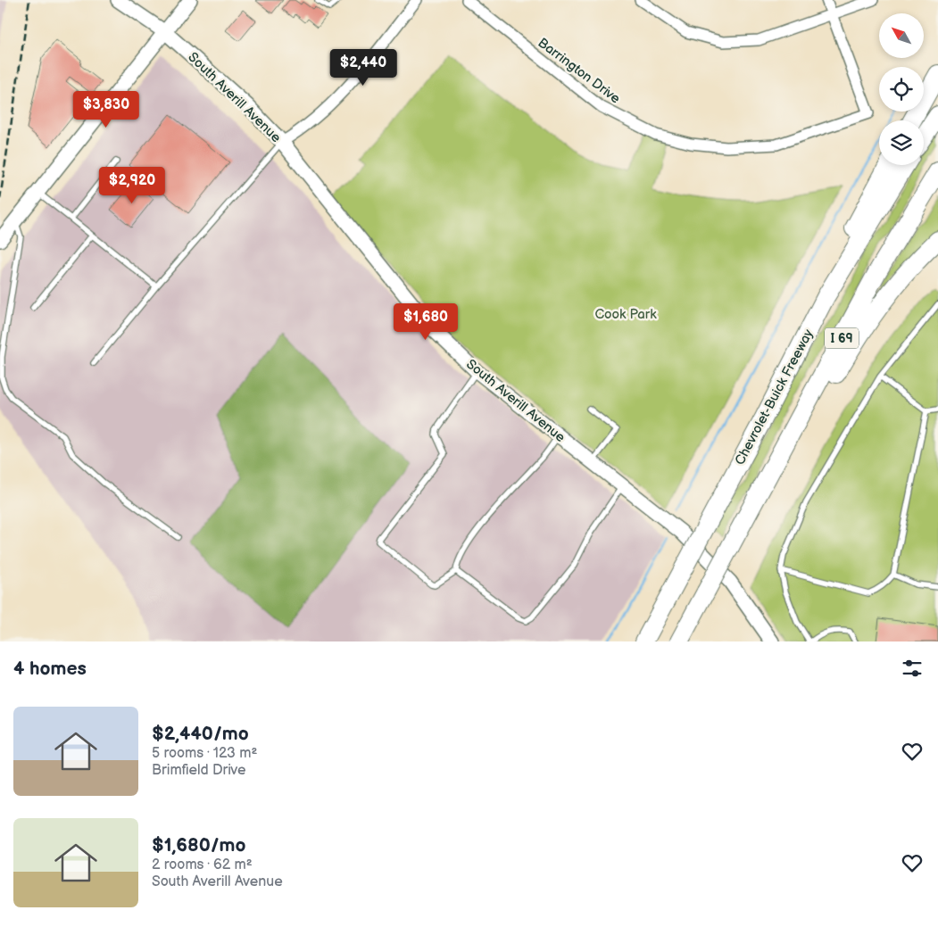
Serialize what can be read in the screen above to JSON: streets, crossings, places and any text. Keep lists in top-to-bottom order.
{
  "streets": {
    "highway": ["I 69", "Chevrolet-Buick Freeway"],
    "street": ["Barrington Drive", "South Averill Avenue"]
  },
  "parks": ["Cook Park"],
  "north": "top left",
  "page": {
    "price": [
      "$2,440",
      "$3,830",
      "$2,920",
      "$1,680"
    ],
    "heading": "4 homes",
    "list": [
      {
        "name": "$2,440/mo",
        "note": "5 rooms · 123 m² · Brimfield Drive"
      },
      {
        "name": "$1,680/mo",
        "note": "2 rooms · 62 m² · South Averill Avenue"
      }
    ]
  }
}
